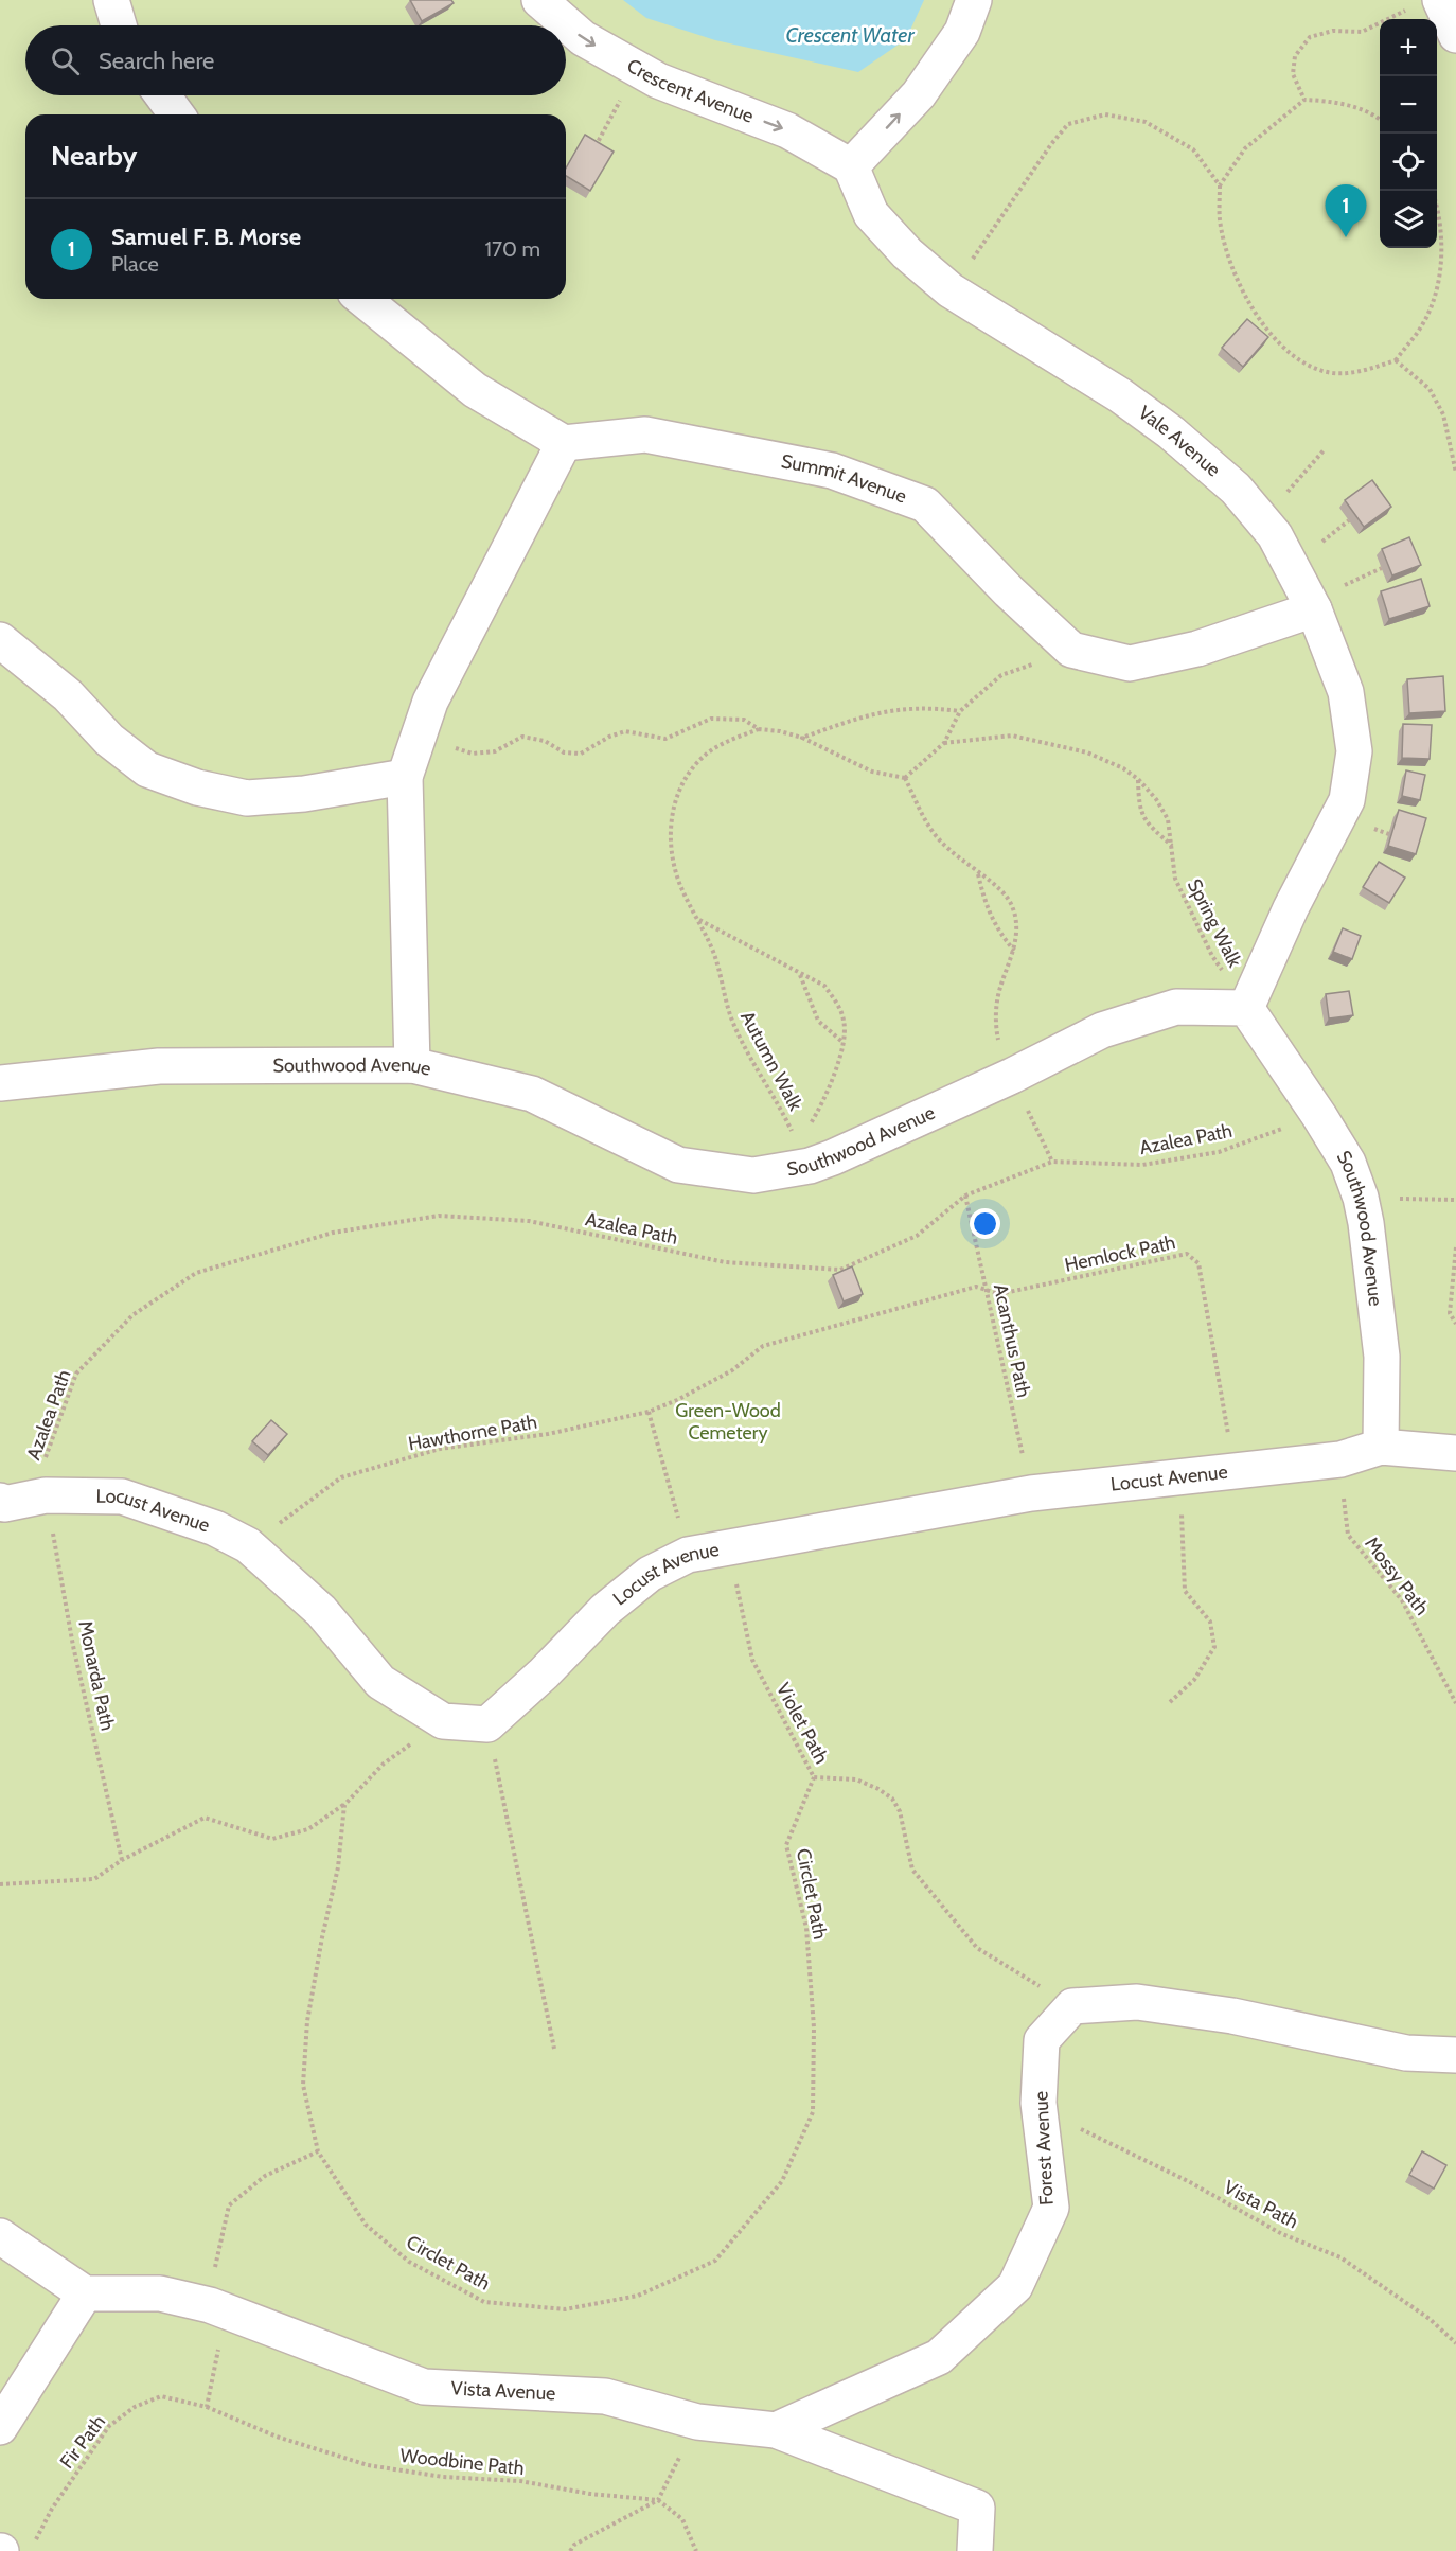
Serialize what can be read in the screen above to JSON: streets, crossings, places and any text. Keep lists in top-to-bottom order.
{
  "streets": {
    "lane": [
      "Crescent Avenue",
      "Vale Avenue",
      "Summit Avenue",
      "Southwood Avenue",
      "Locust Avenue",
      "Forest Avenue",
      "Vista Avenue"
    ],
    "path": [
      "Spring Walk",
      "Autumn Walk",
      "Azalea Path",
      "Hemlock Path",
      "Acanthus Path",
      "Hawthorne Path",
      "Mossy Path",
      "Monarda Path",
      "Violet Path",
      "Circlet Path",
      "Vista Path",
      "Fir Path",
      "Woodbine Path"
    ]
  },
  "crossings": [
    ["Crescent Avenue", "Vale Avenue"],
    ["Vale Avenue", "Summit Avenue"],
    ["Vale Avenue", "Spring Walk"],
    ["Vale Avenue", "Southwood Avenue"],
    ["Spring Walk", "Southwood Avenue"],
    ["Autumn Walk", "Southwood Avenue"],
    ["Southwood Avenue", "Azalea Path"],
    ["Southwood Avenue", "Locust Avenue"],
    ["Azalea Path", "Acanthus Path"],
    ["Azalea Path", "Locust Avenue"],
    ["Azalea Path", "Monarda Path"],
    ["Hemlock Path", "Acanthus Path"],
    ["Hemlock Path", "Hawthorne Path"],
    ["Hemlock Path", "Locust Avenue"],
    ["Acanthus Path", "Hawthorne Path"],
    ["Acanthus Path", "Locust Avenue"],
    ["Hawthorne Path", "Locust Avenue"],
    ["Locust Avenue", "Mossy Path"],
    ["Locust Avenue", "Monarda Path"],
    ["Locust Avenue", "Violet Path"],
    ["Violet Path", "Circlet Path"],
    ["Violet Path", "Forest Avenue"],
    ["Forest Avenue", "Vista Path"],
    ["Forest Avenue", "Vista Avenue"],
    ["Fir Path", "Woodbine Path"]
  ],
  "one_way": ["Crescent Avenue"],
  "water": ["Crescent Water"],
  "parks": ["Green-Wood Cemetery"],
  "page": {
    "map_buttons": ["+", "−"],
    "search": "Search here",
    "heading": "Nearby",
    "pins": "1",
    "list": [
      {
        "mark": "1",
        "name": "Samuel F. B. Morse",
        "note": "Place",
        "value": "170 m"
      }
    ]
  }
}
